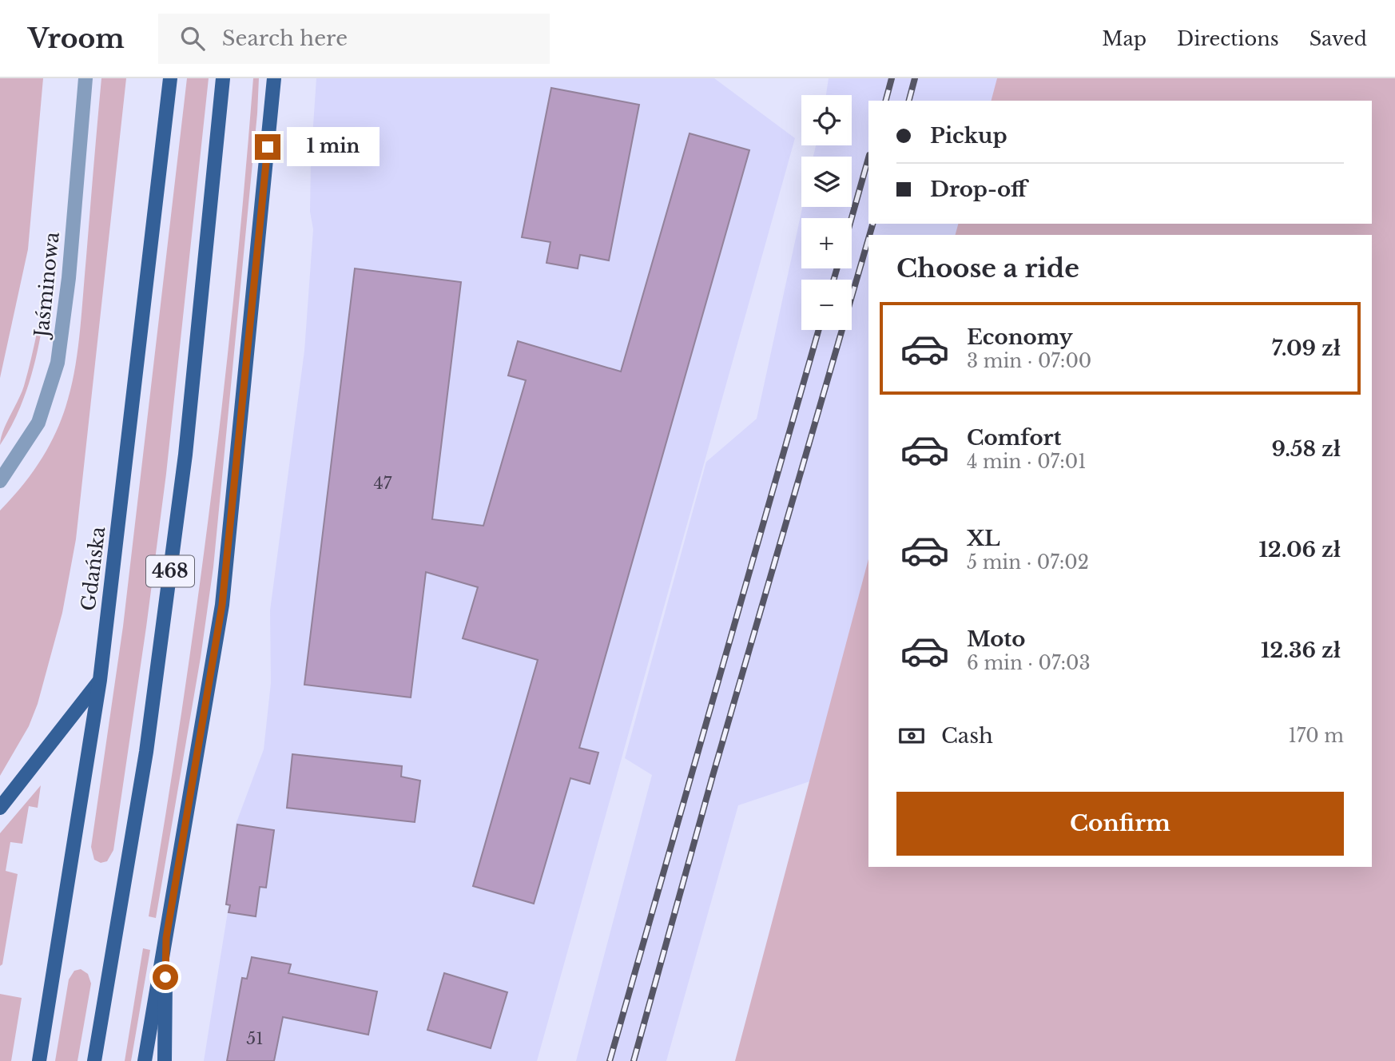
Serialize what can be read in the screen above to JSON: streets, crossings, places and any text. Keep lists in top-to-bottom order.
{
  "streets": {
    "main road": ["Gdańska", "468"],
    "street": ["Jaśminowa"]
  },
  "house_numbers": ["47", "51"],
  "page": {
    "header": "Vroom",
    "search": "Search here",
    "nav": ["Map", "Directions", "Saved"],
    "map_buttons": ["+", "−"],
    "banner": ["Pickup", "Drop-off"],
    "bubble": "1 min",
    "heading": "Choose a ride",
    "list": [
      {
        "name": "Economy",
        "note": "3 min · 07:00",
        "value": "7.09 zł"
      },
      {
        "name": "Comfort",
        "note": "4 min · 07:01",
        "value": "9.58 zł"
      },
      {
        "name": "XL",
        "note": "5 min · 07:02",
        "value": "12.06 zł"
      },
      {
        "name": "Moto",
        "note": "6 min · 07:03",
        "value": "12.36 zł"
      }
    ],
    "pay": ["Cash", "170 m"],
    "buttons": "Confirm"
  }
}
